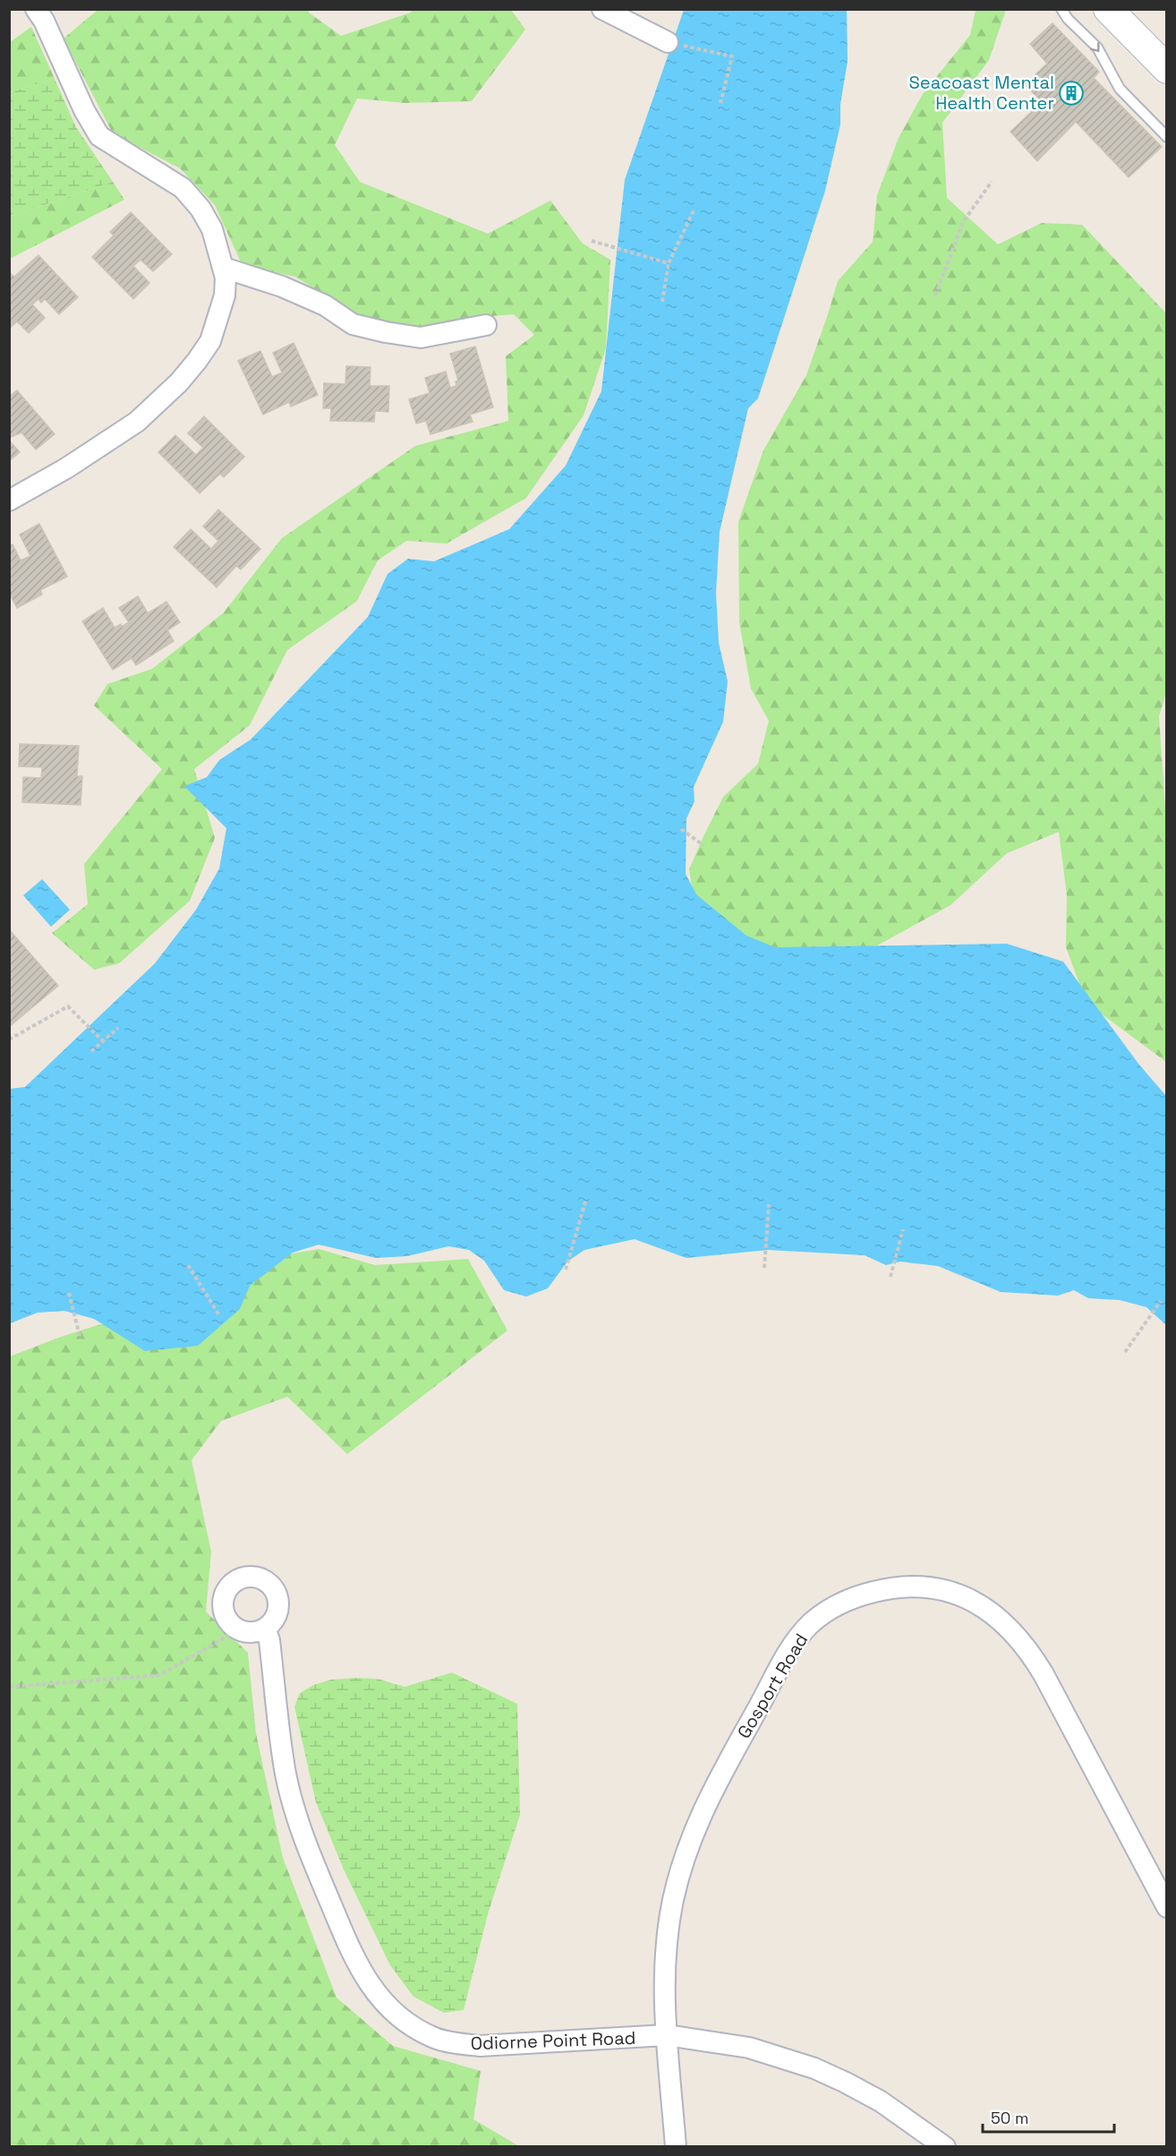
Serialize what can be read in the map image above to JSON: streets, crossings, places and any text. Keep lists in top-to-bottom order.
{
  "streets": {
    "street": ["Gosport Road", "Odiorne Point Road"]
  },
  "crossings": [
    ["Gosport Road", "Odiorne Point Road"]
  ],
  "places": {
    "building": ["Seacoast Mental Health Center"]
  },
  "scale_bar": "50 m"
}
